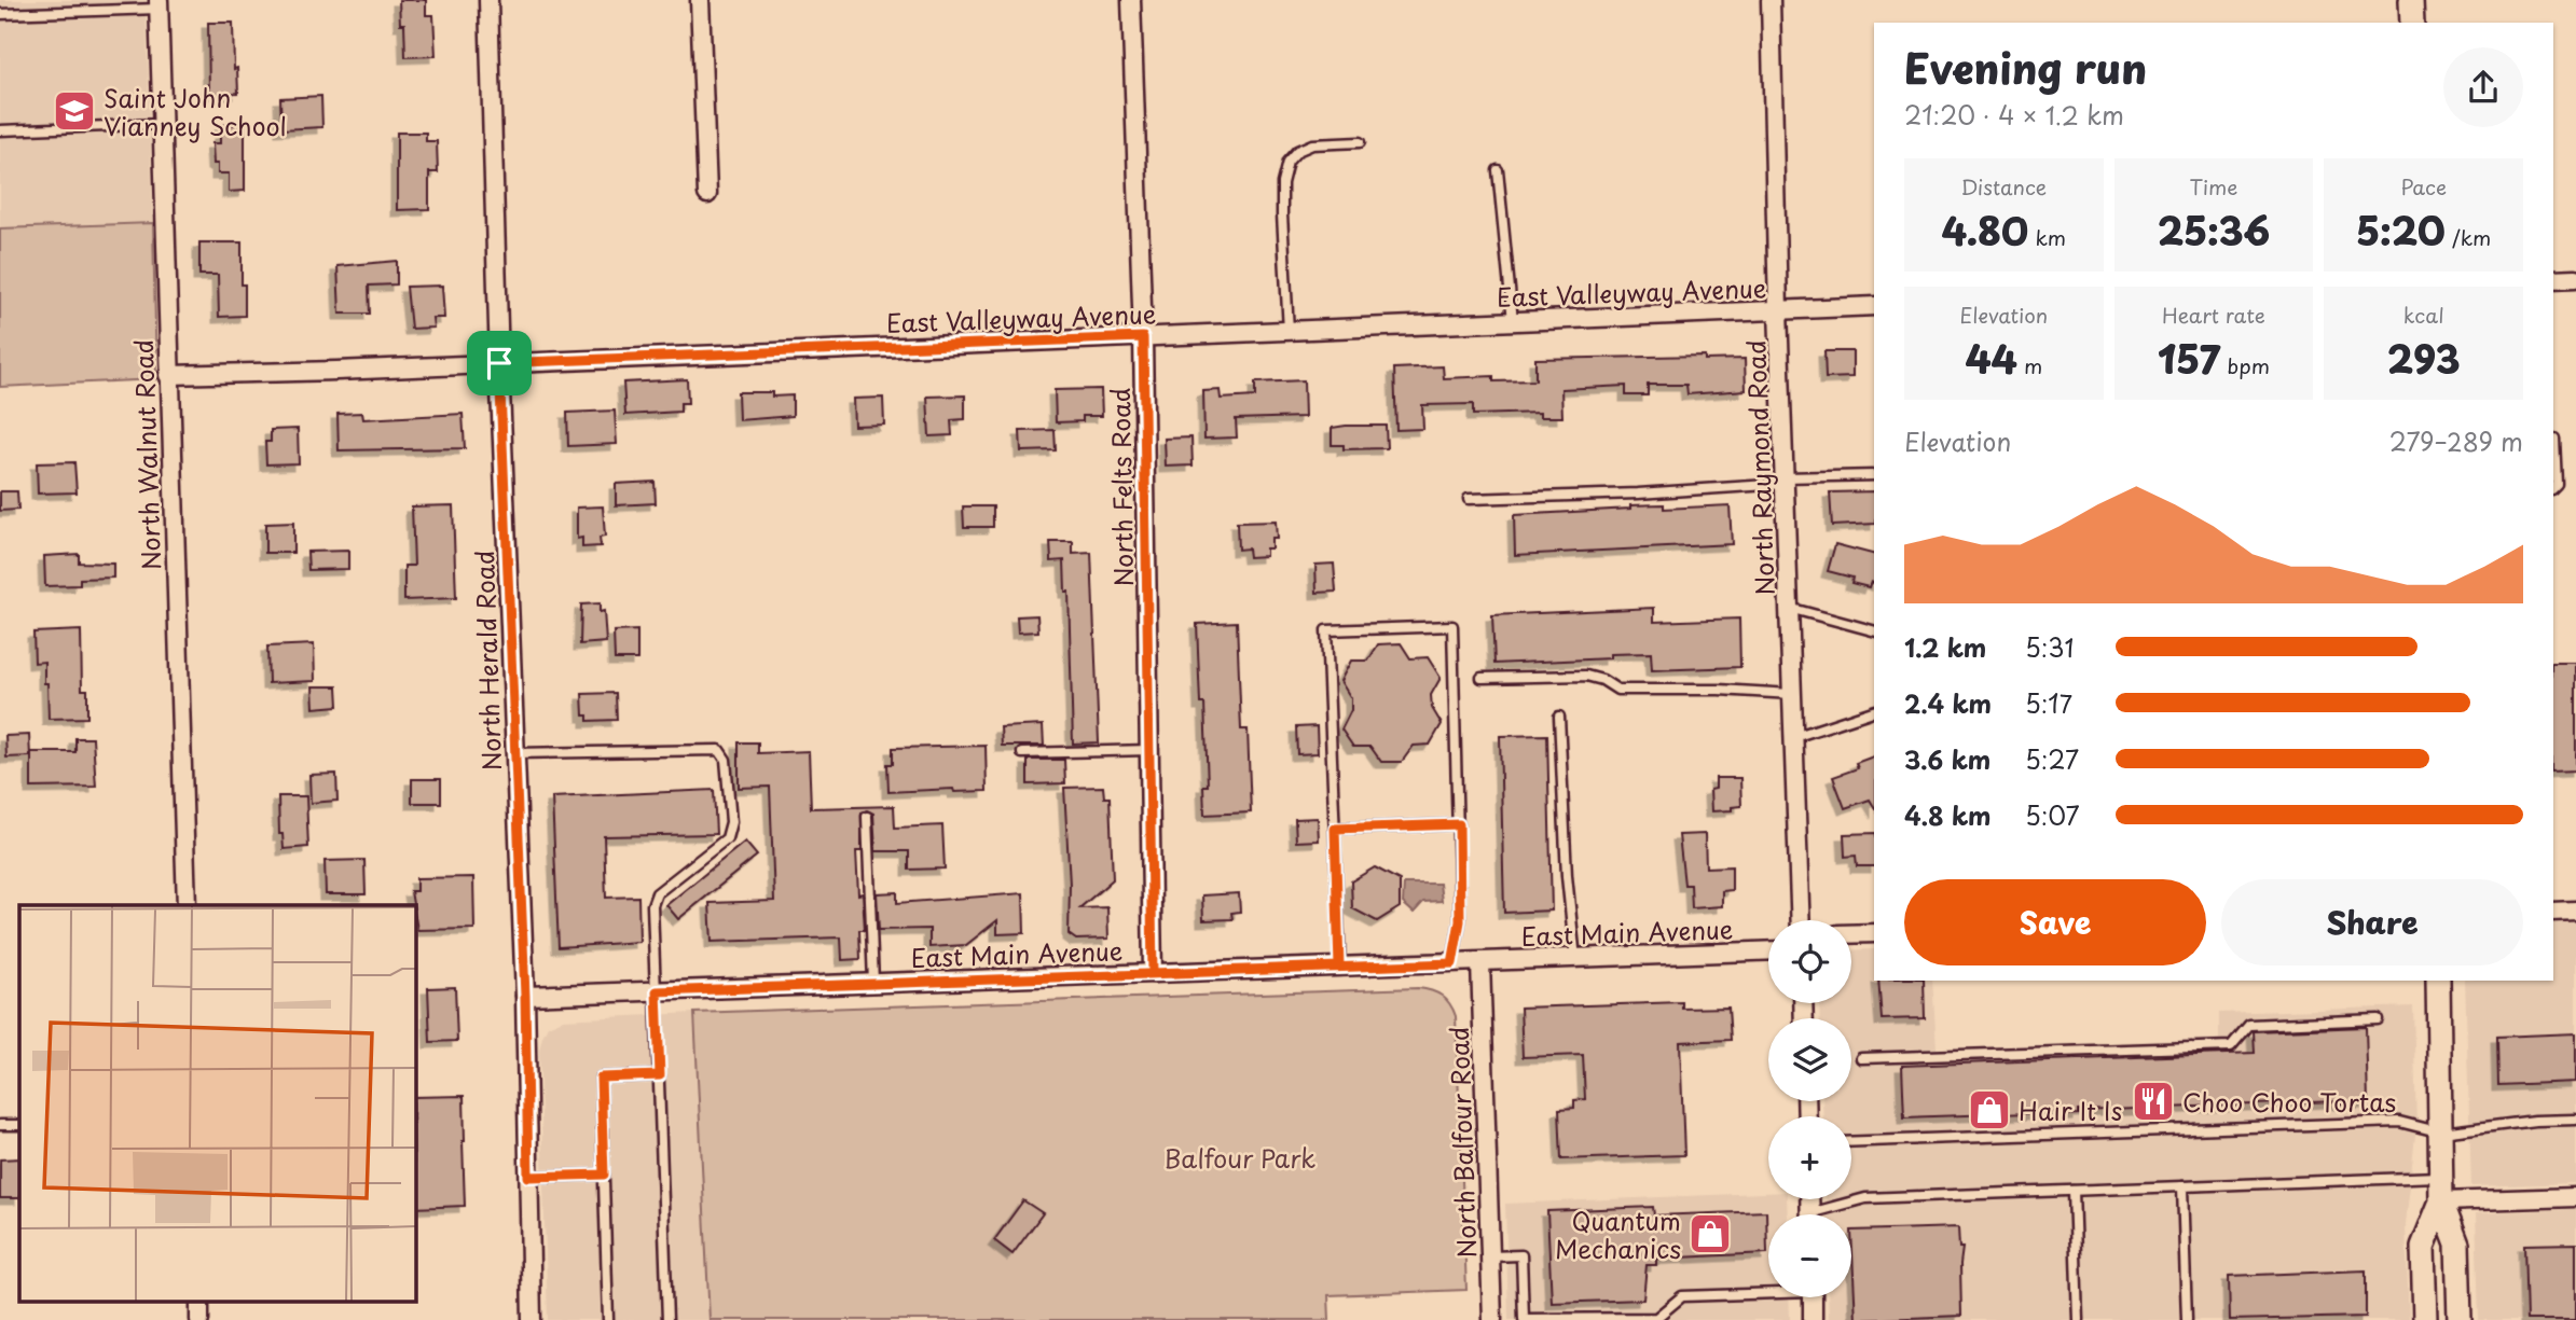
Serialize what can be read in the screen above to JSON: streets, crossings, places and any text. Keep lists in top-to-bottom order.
{
  "streets": {
    "street": [
      "East Valleyway Avenue",
      "North Walnut Road",
      "North Raymond Road",
      "North Felts Road",
      "North Herald Road",
      "East Main Avenue",
      "North Balfour Road"
    ]
  },
  "crossings": [
    ["East Valleyway Avenue", "North Walnut Road"],
    ["East Valleyway Avenue", "North Raymond Road"],
    ["East Valleyway Avenue", "North Felts Road"],
    ["East Valleyway Avenue", "North Herald Road"],
    ["North Felts Road", "East Main Avenue"],
    ["North Herald Road", "East Main Avenue"],
    ["East Main Avenue", "North Balfour Road"]
  ],
  "parks": ["Balfour Park"],
  "places": {
    "school or university": ["Saint John Vianney School"],
    "restaurant": ["Choo Choo Tortas"],
    "shop": ["Hair It Is", "Quantum Mechanics"]
  },
  "page": {
    "heading": ["Evening run", "21:20 · 4 × 1.2 km"],
    "stats": [
      ["Distance", "4.80 km"],
      ["Time", "25:36"],
      ["Pace", "5:20 /km"],
      ["Elevation", "44 m"],
      ["Heart rate", "157 bpm"],
      ["kcal", "293"]
    ],
    "chart": ["Elevation", "279–289 m"],
    "list": [
      {
        "name": "1.2 km",
        "note": "5:31"
      },
      {
        "name": "2.4 km",
        "note": "5:17"
      },
      {
        "name": "3.6 km",
        "note": "5:27"
      },
      {
        "name": "4.8 km",
        "note": "5:07"
      }
    ],
    "buttons": ["Save", "Share"],
    "map_buttons": ["+", "−"]
  }
}
